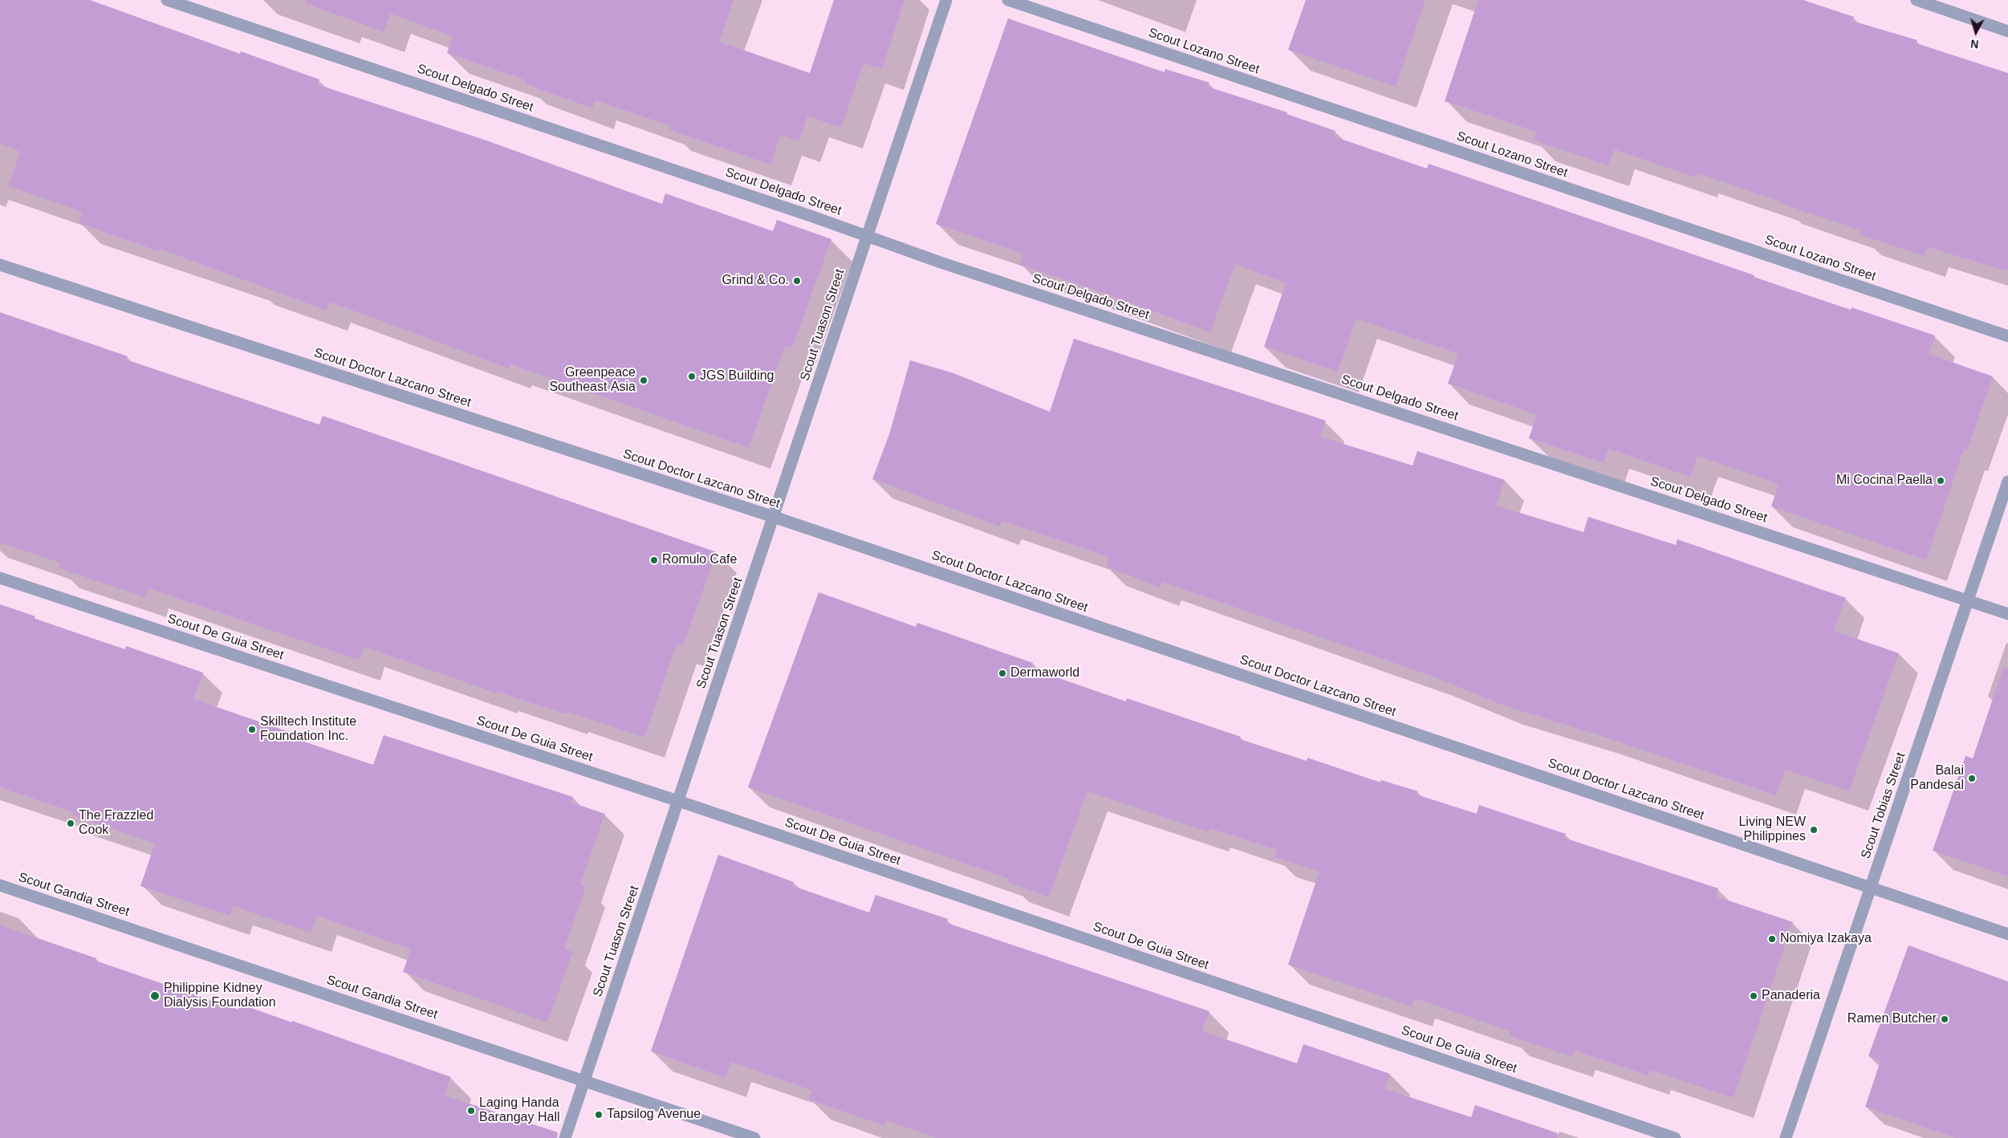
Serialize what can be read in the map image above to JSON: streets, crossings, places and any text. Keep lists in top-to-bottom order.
{
  "streets": {
    "street": [
      "Scout Lozano Street",
      "Scout Delgado Street",
      "Scout Tuason Street",
      "Scout Doctor Lazcano Street",
      "Scout De Guia Street",
      "Scout Tobias Street",
      "Scout Gandia Street"
    ]
  },
  "crossings": [
    ["Scout Delgado Street", "Scout Tuason Street"],
    ["Scout Delgado Street", "Scout Tobias Street"],
    ["Scout Tuason Street", "Scout Doctor Lazcano Street"],
    ["Scout Tuason Street", "Scout De Guia Street"],
    ["Scout Tuason Street", "Scout Gandia Street"],
    ["Scout Doctor Lazcano Street", "Scout Tobias Street"]
  ],
  "places": [
    "Grind & Co.",
    "JGS Building",
    "Greenpeace Southeast Asia",
    "Mi Cocina Paella",
    "Romulo Cafe",
    "Dermaworld",
    "Skilltech Institute Foundation Inc.",
    "Balai Pandesal",
    "The Frazzled Cook",
    "Living NEW Philippines",
    "Nomiya Izakaya",
    "Philippine Kidney Dialysis Foundation",
    "Panaderia",
    "Ramen Butcher",
    "Laging Handa Barangay Hall",
    "Tapsilog Avenue"
  ],
  "north": "bottom"
}
